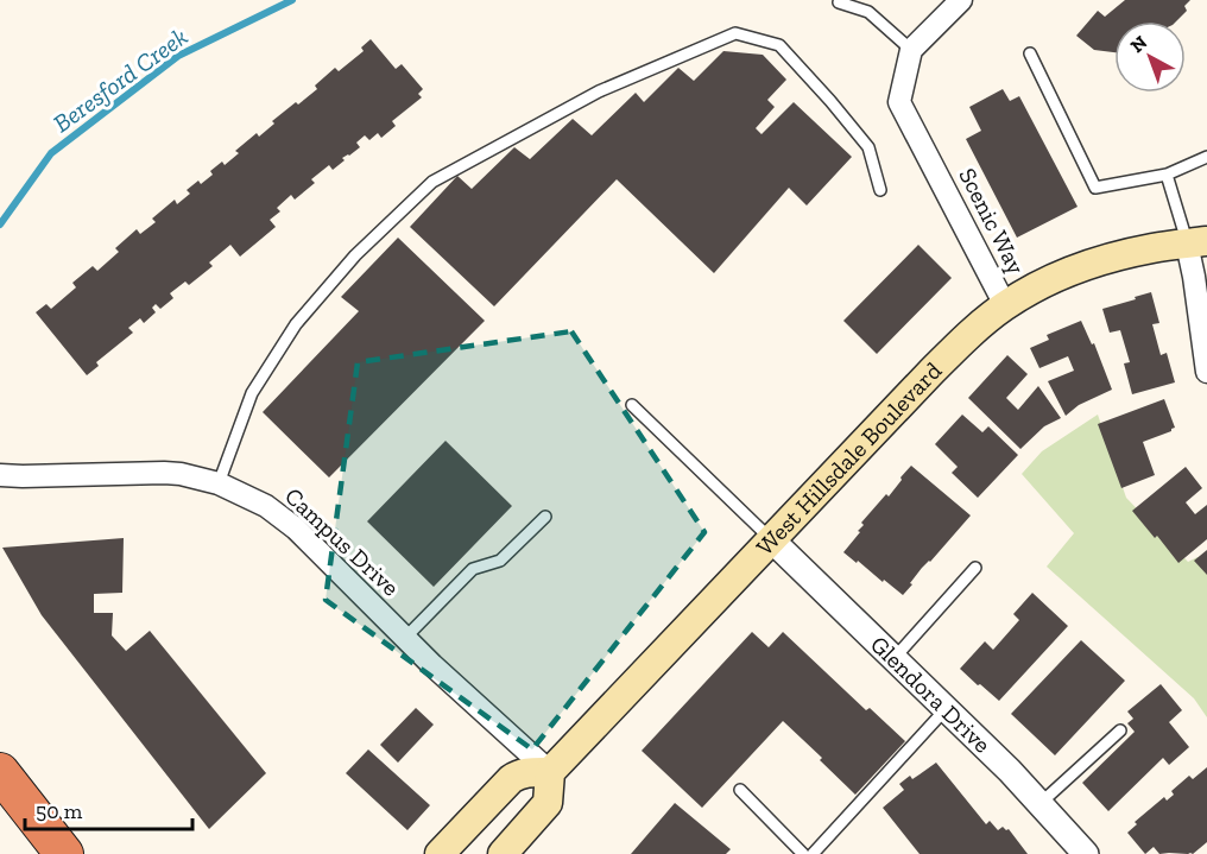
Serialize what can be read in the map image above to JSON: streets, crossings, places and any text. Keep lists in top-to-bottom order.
{
  "streets": {
    "main road": ["West Hillsdale Boulevard"],
    "street": ["Scenic Way", "Campus Drive", "Glendora Drive"]
  },
  "crossings": [
    ["Scenic Way", "West Hillsdale Boulevard"],
    ["West Hillsdale Boulevard", "Campus Drive"],
    ["West Hillsdale Boulevard", "Glendora Drive"]
  ],
  "water": ["Beresford Creek"],
  "scale_bar": "50 m",
  "north": "top left"
}
